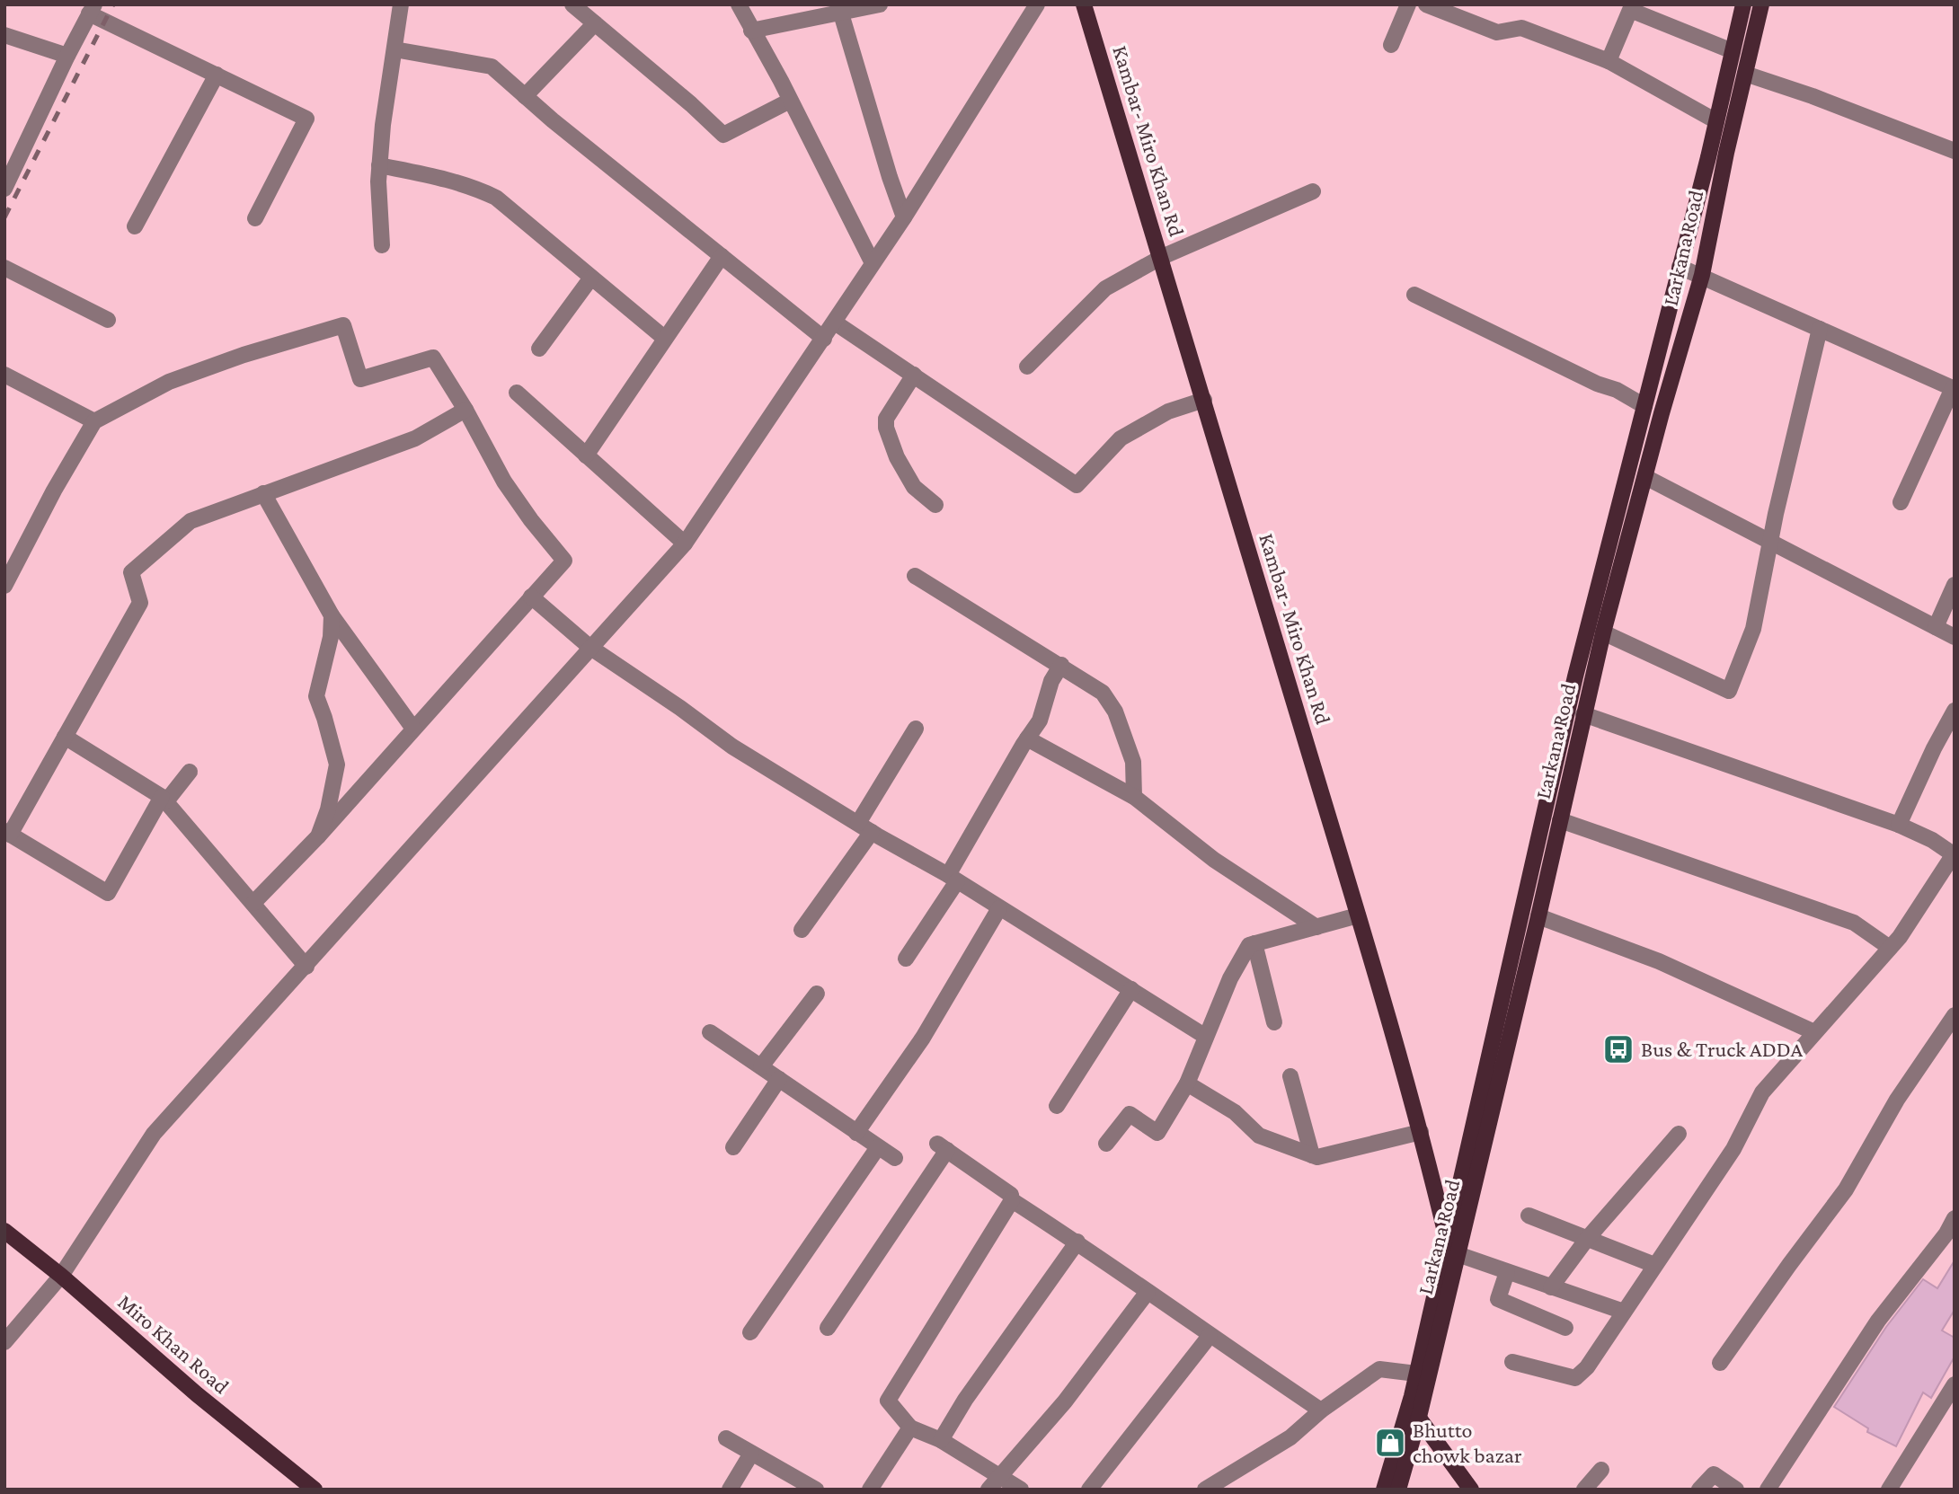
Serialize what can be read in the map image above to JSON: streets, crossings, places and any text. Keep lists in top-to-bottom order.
{
  "streets": {
    "main road": ["Kambar- Miro Khan Rd", "Larkana Road", "Miro Khan Road"]
  },
  "crossings": [
    ["Kambar- Miro Khan Rd", "Larkana Road"]
  ],
  "places": {
    "bus stop": ["Bus & Truck ADDA"],
    "shop": ["Bhutto chowk bazar"]
  }
}
